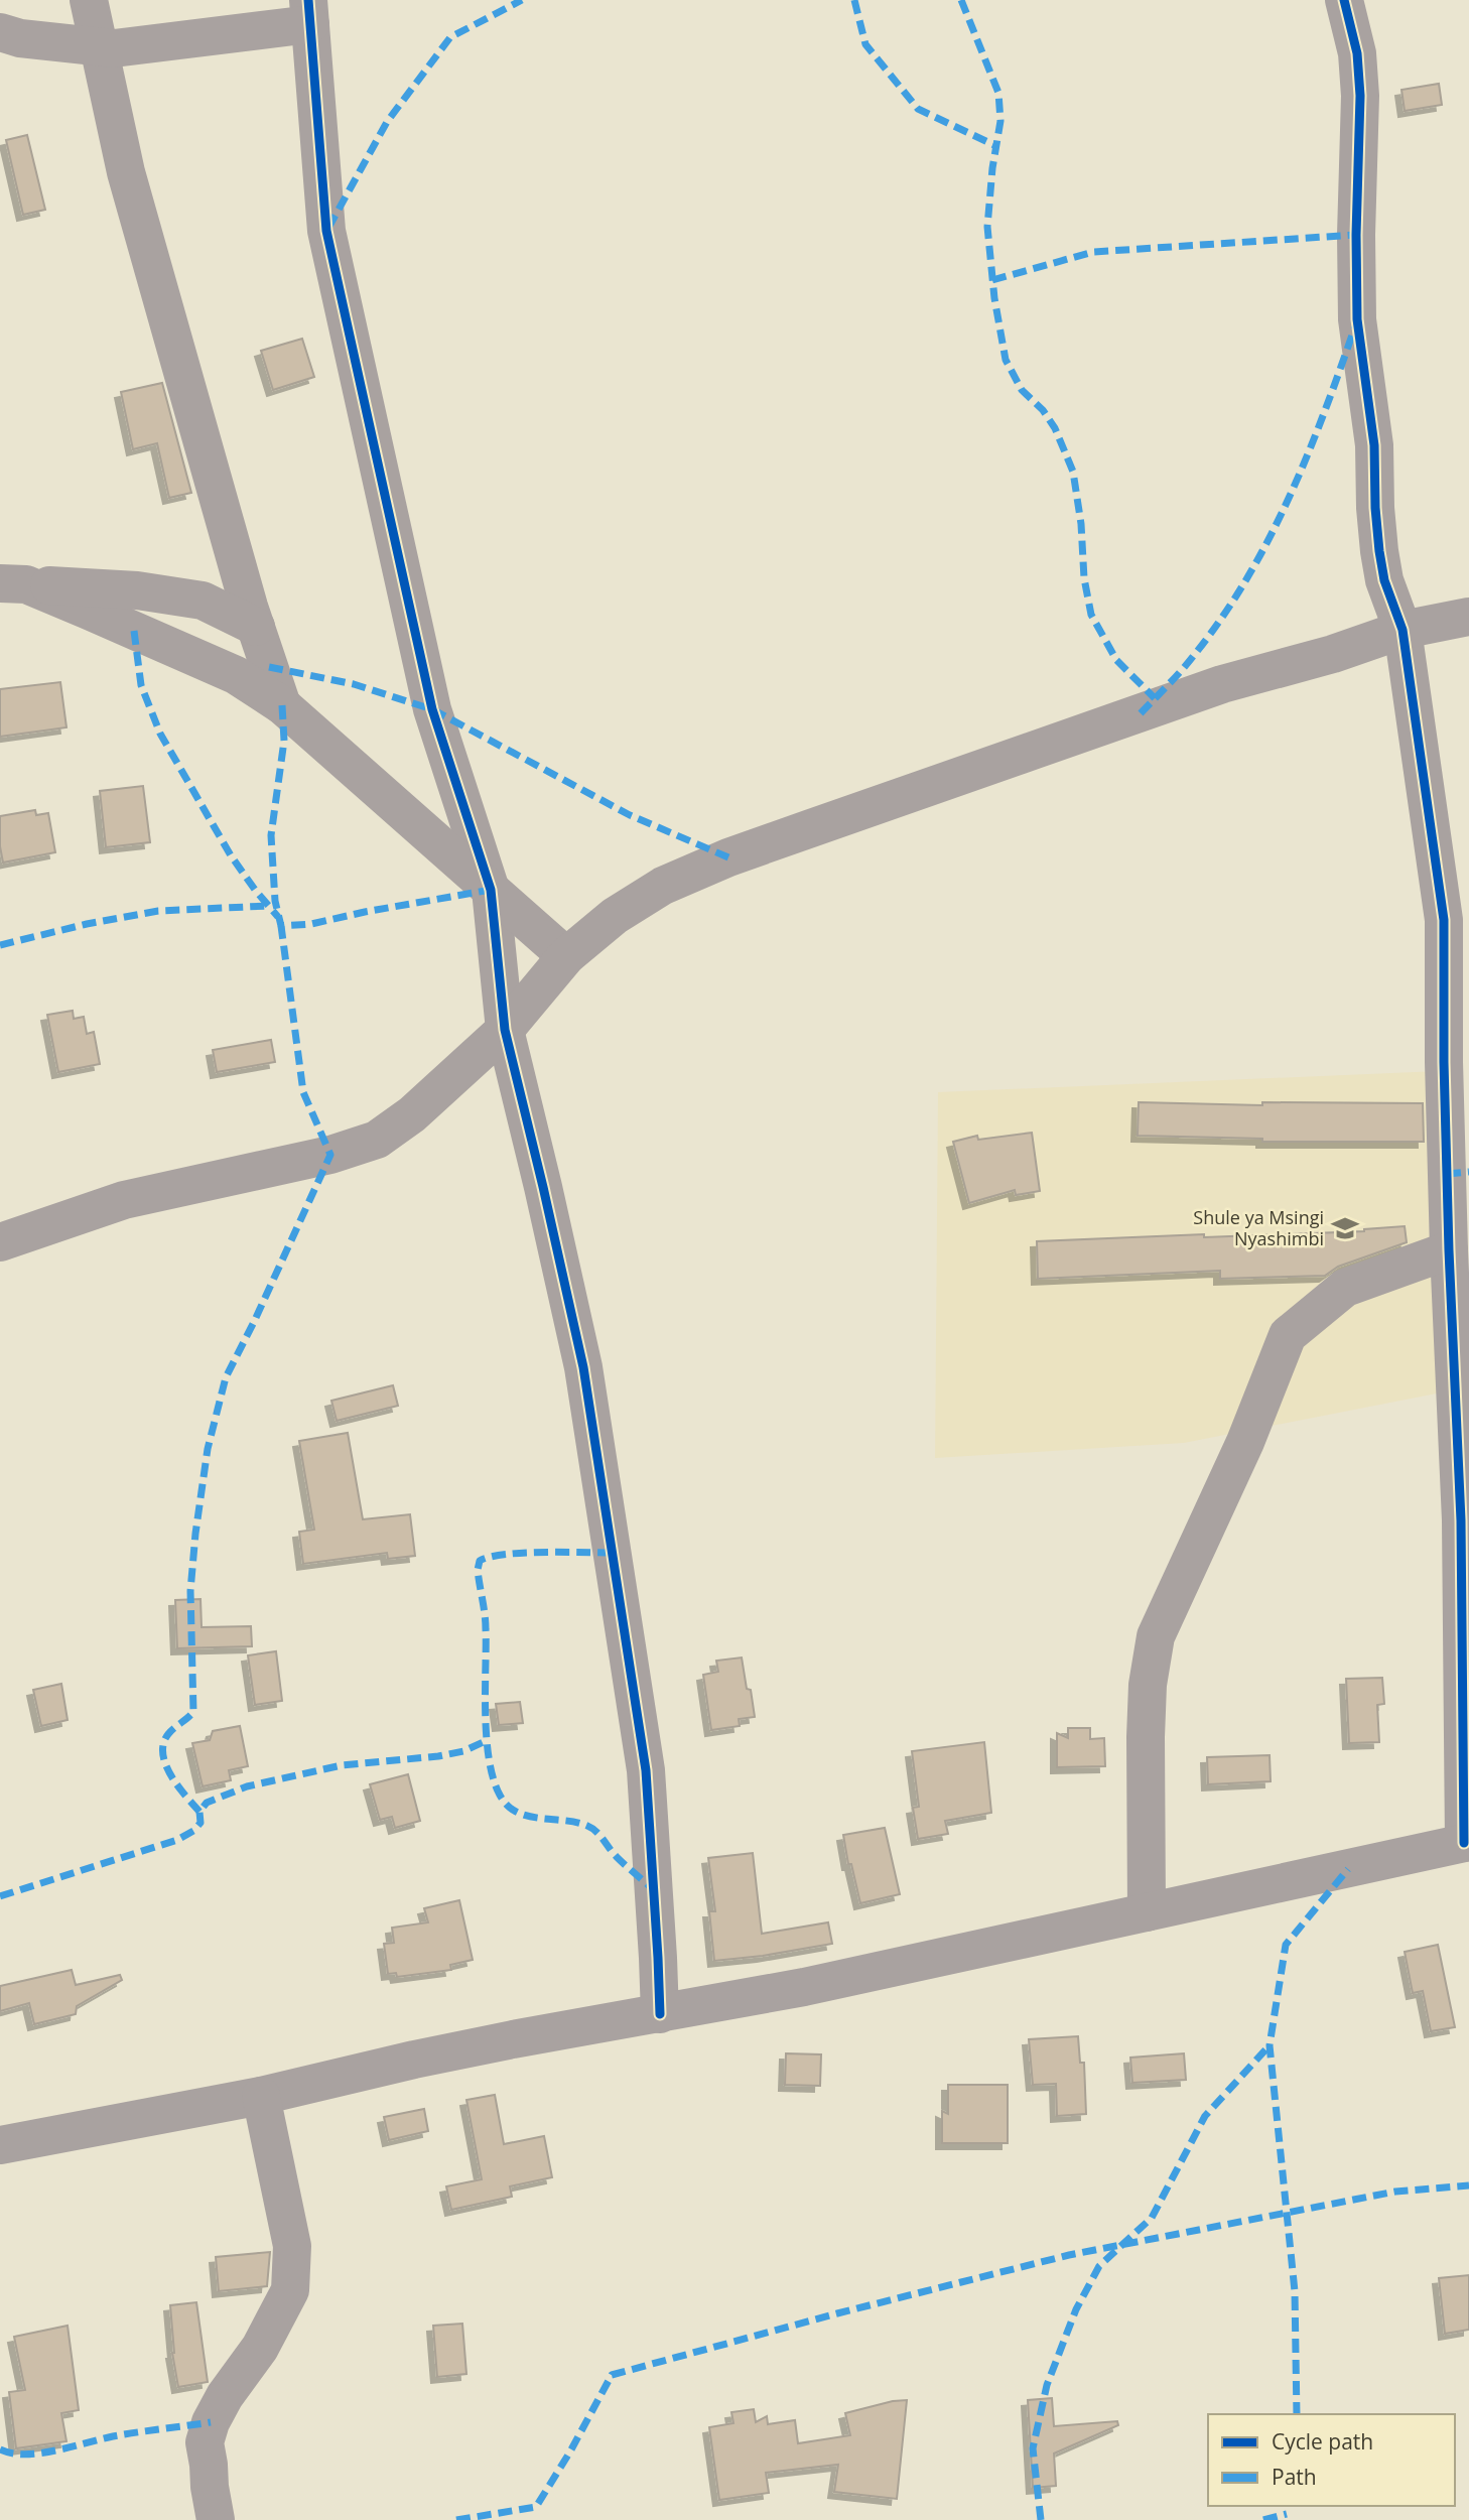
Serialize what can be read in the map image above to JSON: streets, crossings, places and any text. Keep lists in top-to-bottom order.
{
  "places": {
    "school or university": ["Shule ya Msingi Nyashimbi"]
  },
  "legend": ["Cycle path", "Path"]
}
